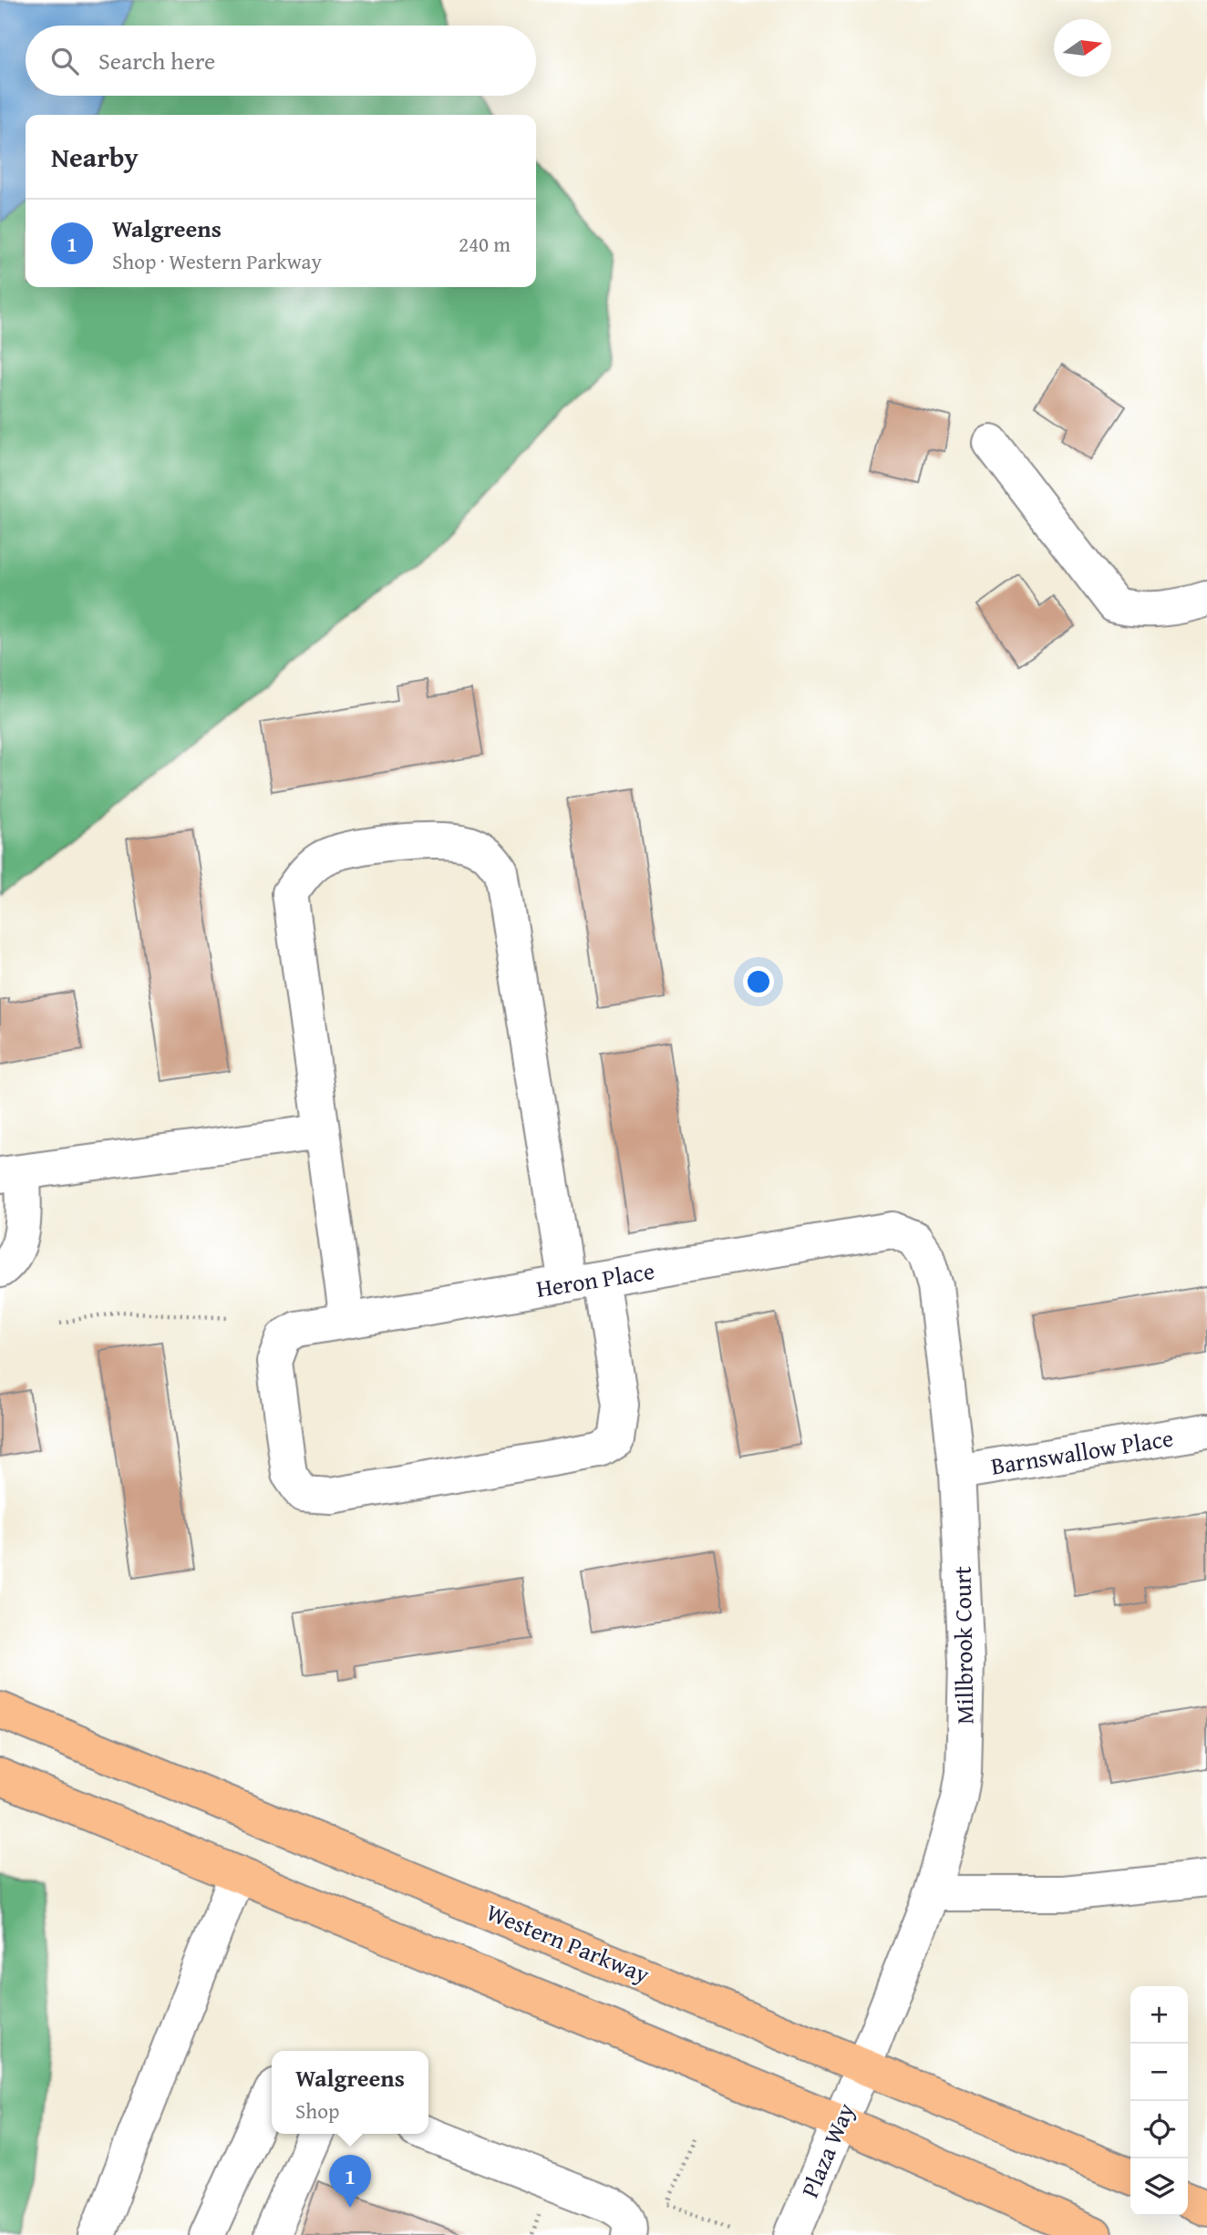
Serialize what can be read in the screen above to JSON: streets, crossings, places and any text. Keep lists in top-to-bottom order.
{
  "streets": {
    "main road": ["Western Parkway"],
    "street": [
      "Heron Place",
      "Barnswallow Place",
      "Millbrook Court",
      "Plaza Way"
    ]
  },
  "crossings": [
    ["Heron Place", "Millbrook Court"],
    ["Barnswallow Place", "Millbrook Court"],
    ["Millbrook Court", "Western Parkway"],
    ["Millbrook Court", "Plaza Way"],
    ["Western Parkway", "Plaza Way"]
  ],
  "north": "right",
  "page": {
    "search": "Search here",
    "heading": "Nearby",
    "list": [
      {
        "mark": "1",
        "name": "Walgreens",
        "note": "Shop · Western Parkway",
        "value": "240 m"
      }
    ],
    "map_buttons": ["+", "−"],
    "popup": ["Walgreens", "Shop"],
    "pins": "1"
  }
}
